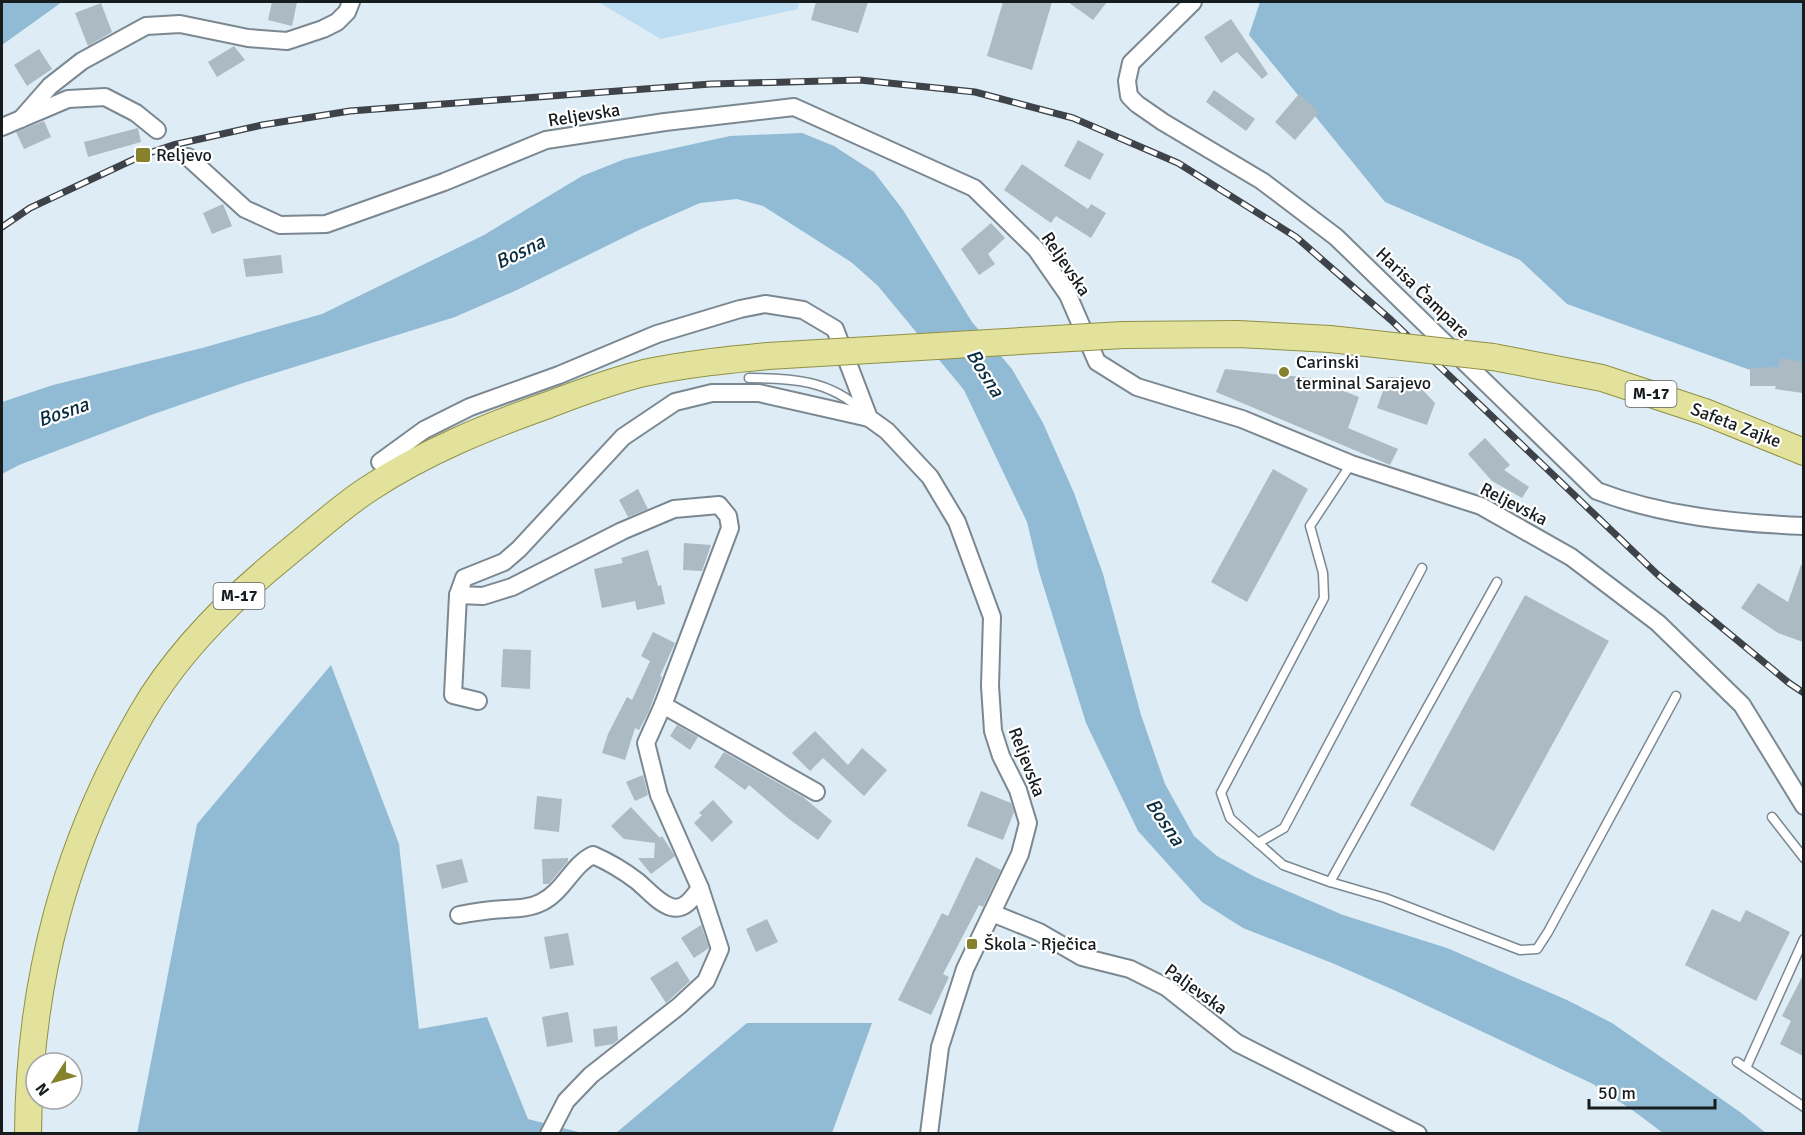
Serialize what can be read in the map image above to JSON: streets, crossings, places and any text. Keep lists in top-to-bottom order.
{
  "streets": {
    "main road": ["M-17", "Safeta Zajke"],
    "street": ["Reljevska", "Harisa Čampare", "Paljevska"]
  },
  "crossings": [
    ["Reljevska", "Paljevska"]
  ],
  "water": ["Bosna"],
  "places": {
    "transit": ["Reljevo", "Škola - Rječica"],
    "other": ["Carinski terminal Sarajevo"]
  },
  "scale_bar": "50 m",
  "north": "bottom left"
}
